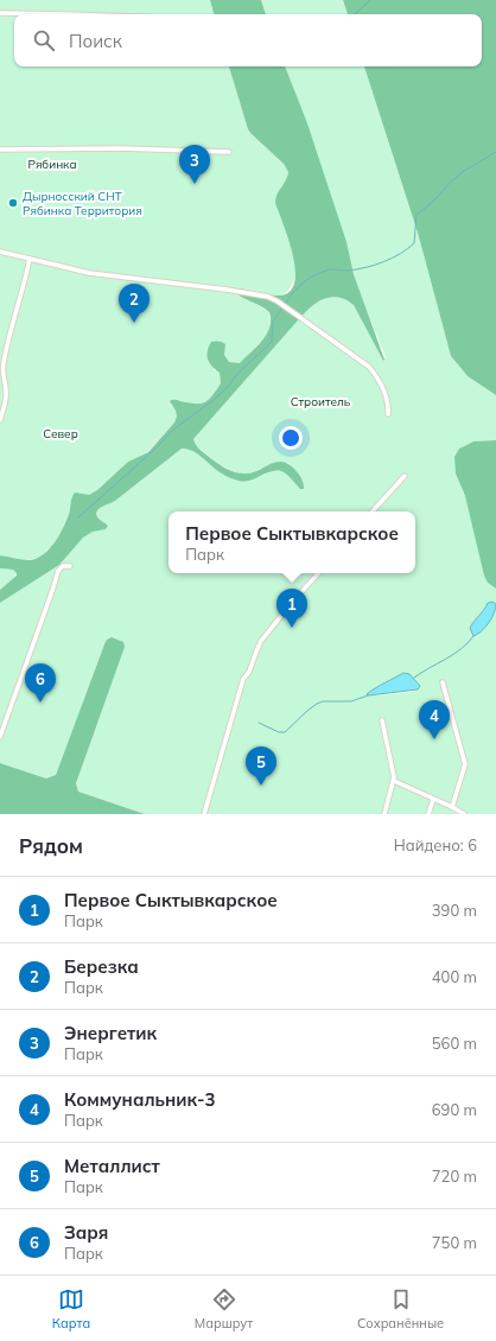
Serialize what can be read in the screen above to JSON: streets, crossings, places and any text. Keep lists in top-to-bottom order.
{
  "parks": ["Рябинка", "Строитель", "Север"],
  "places": ["Дырносский СНТ Рябинка Территория"],
  "page": {
    "search": "Поиск",
    "pins": [
      "3",
      "2",
      "1",
      "6",
      "4",
      "5"
    ],
    "popup": ["Первое Сыктывкарское", "Парк"],
    "heading": ["Рядом", "Найдено: 6"],
    "list": [
      {
        "mark": "1",
        "name": "Первое Сыктывкарское",
        "note": "Парк",
        "value": "390 m"
      },
      {
        "mark": "2",
        "name": "Березка",
        "note": "Парк",
        "value": "400 m"
      },
      {
        "mark": "3",
        "name": "Энергетик",
        "note": "Парк",
        "value": "560 m"
      },
      {
        "mark": "4",
        "name": "Коммунальник-3",
        "note": "Парк",
        "value": "690 m"
      },
      {
        "mark": "5",
        "name": "Металлист",
        "note": "Парк",
        "value": "720 m"
      },
      {
        "mark": "6",
        "name": "Заря",
        "note": "Парк",
        "value": "750 m"
      }
    ],
    "nav": ["Карта", "Маршрут", "Сохранённые"]
  }
}
